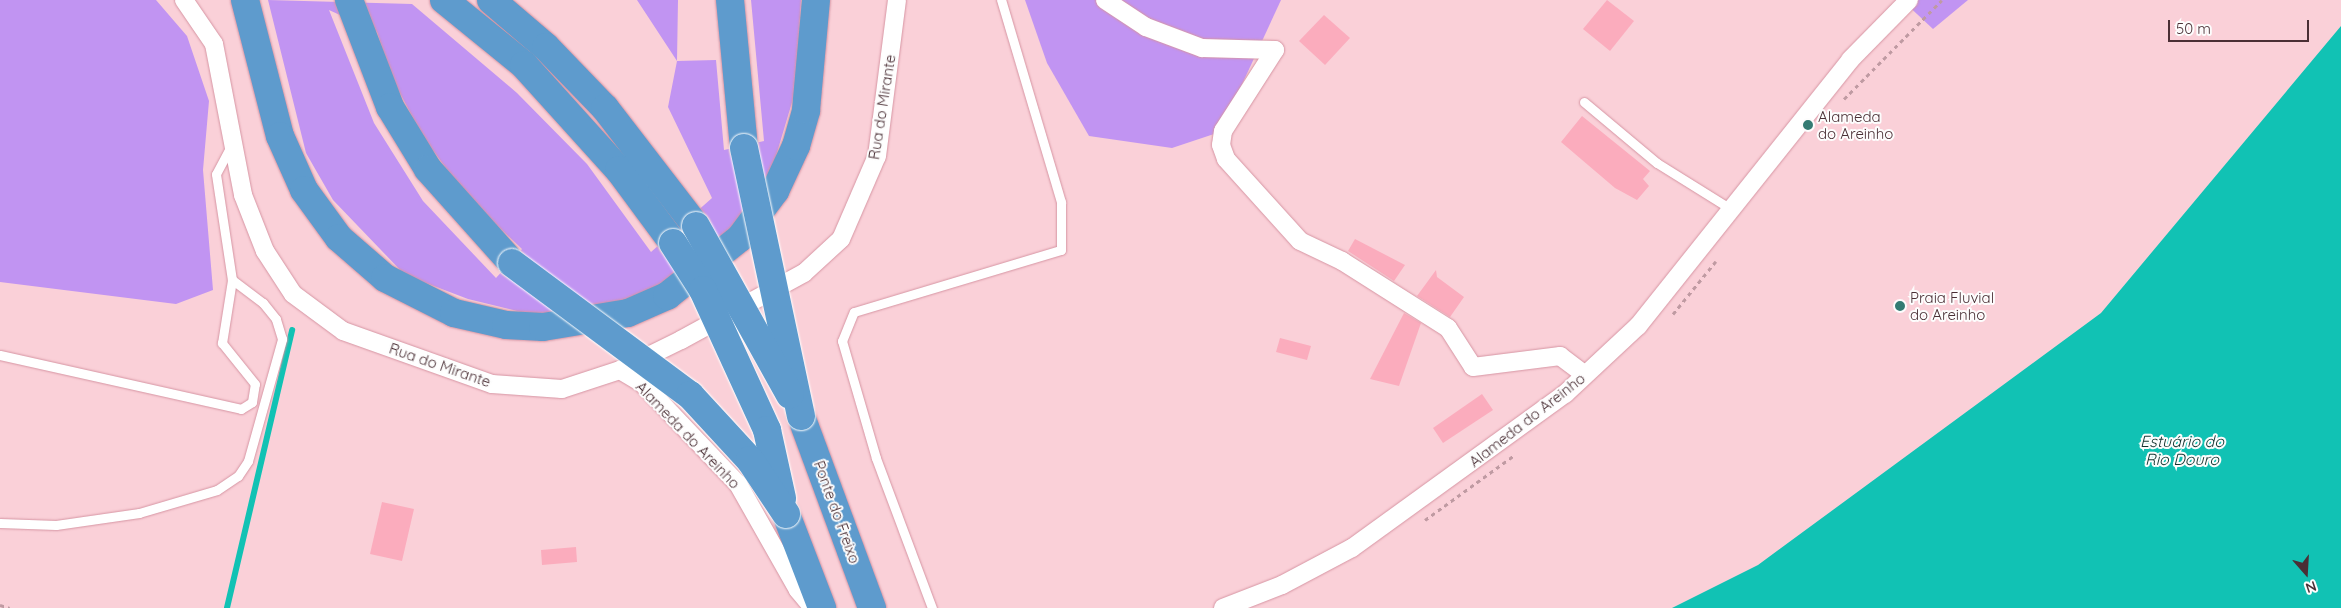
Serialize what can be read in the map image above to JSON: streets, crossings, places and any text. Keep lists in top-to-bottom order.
{
  "streets": {
    "highway": ["Ponte do Freixo"],
    "street": ["Rua do Mirante", "Alameda do Areinho"]
  },
  "crossings": [
    ["Rua do Mirante", "Alameda do Areinho"]
  ],
  "water": ["Estuário do Rio Douro"],
  "places": ["Alameda do Areinho", "Praia Fluvial do Areinho"],
  "scale_bar": "50 m",
  "north": "bottom"
}
